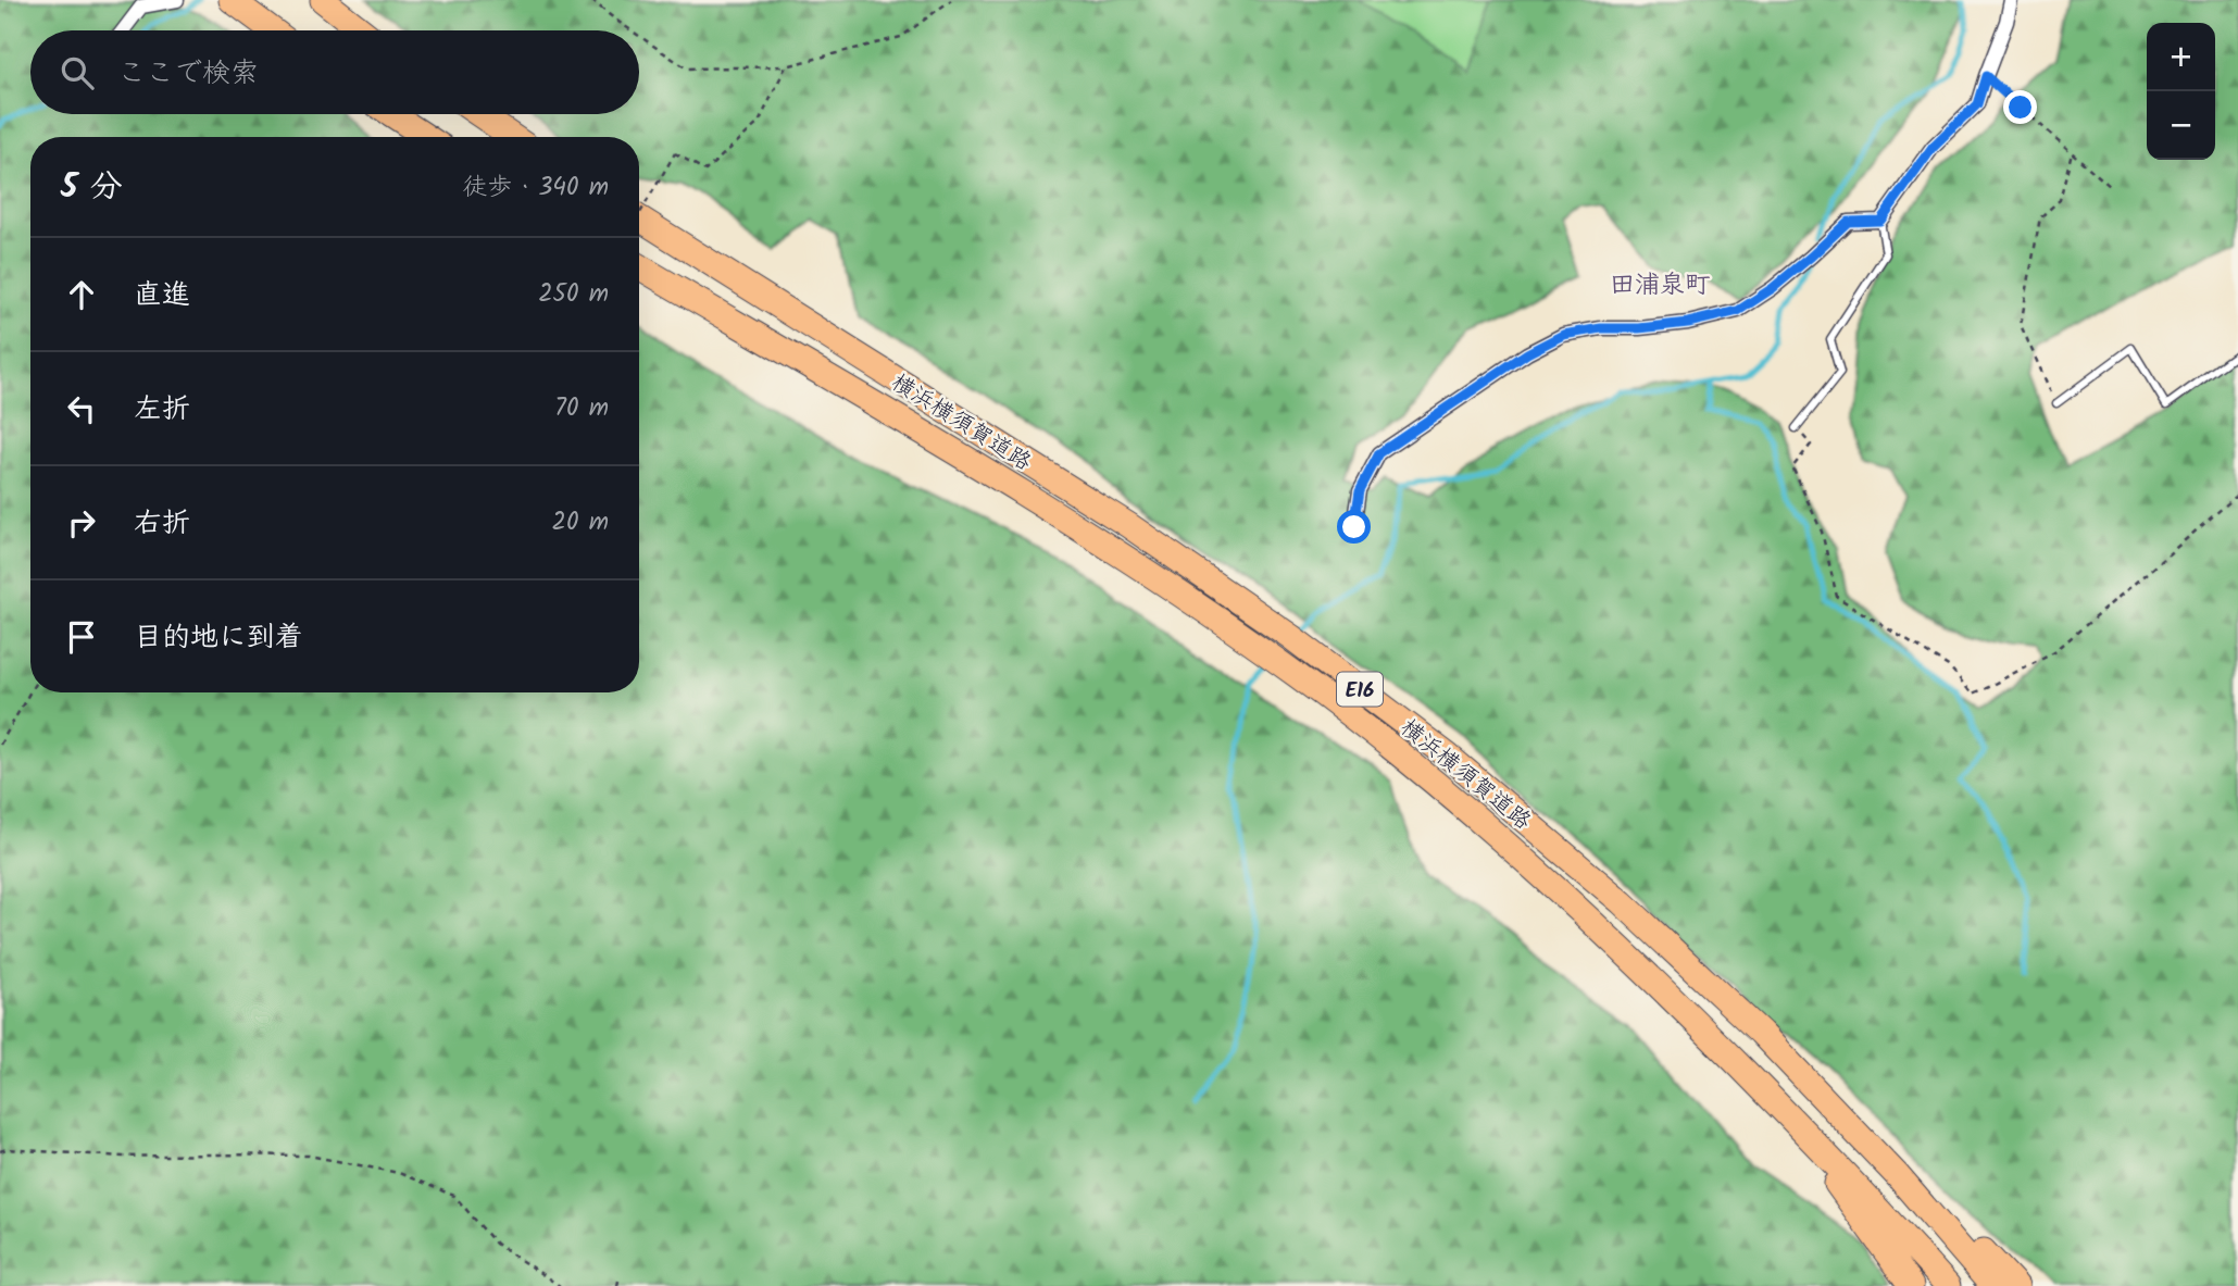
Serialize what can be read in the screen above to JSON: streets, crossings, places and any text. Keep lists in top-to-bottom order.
{
  "streets": {
    "highway": ["横浜横須賀道路", "E16"]
  },
  "districts": ["田浦泉町"],
  "page": {
    "map_buttons": ["+", "−"],
    "search": "ここで検索",
    "heading": ["5 分", "徒歩 · 340 m"],
    "list": [
      ["直進", "250 m"],
      ["左折", "70 m"],
      ["右折", "20 m"],
      "目的地に到着"
    ]
  }
}
